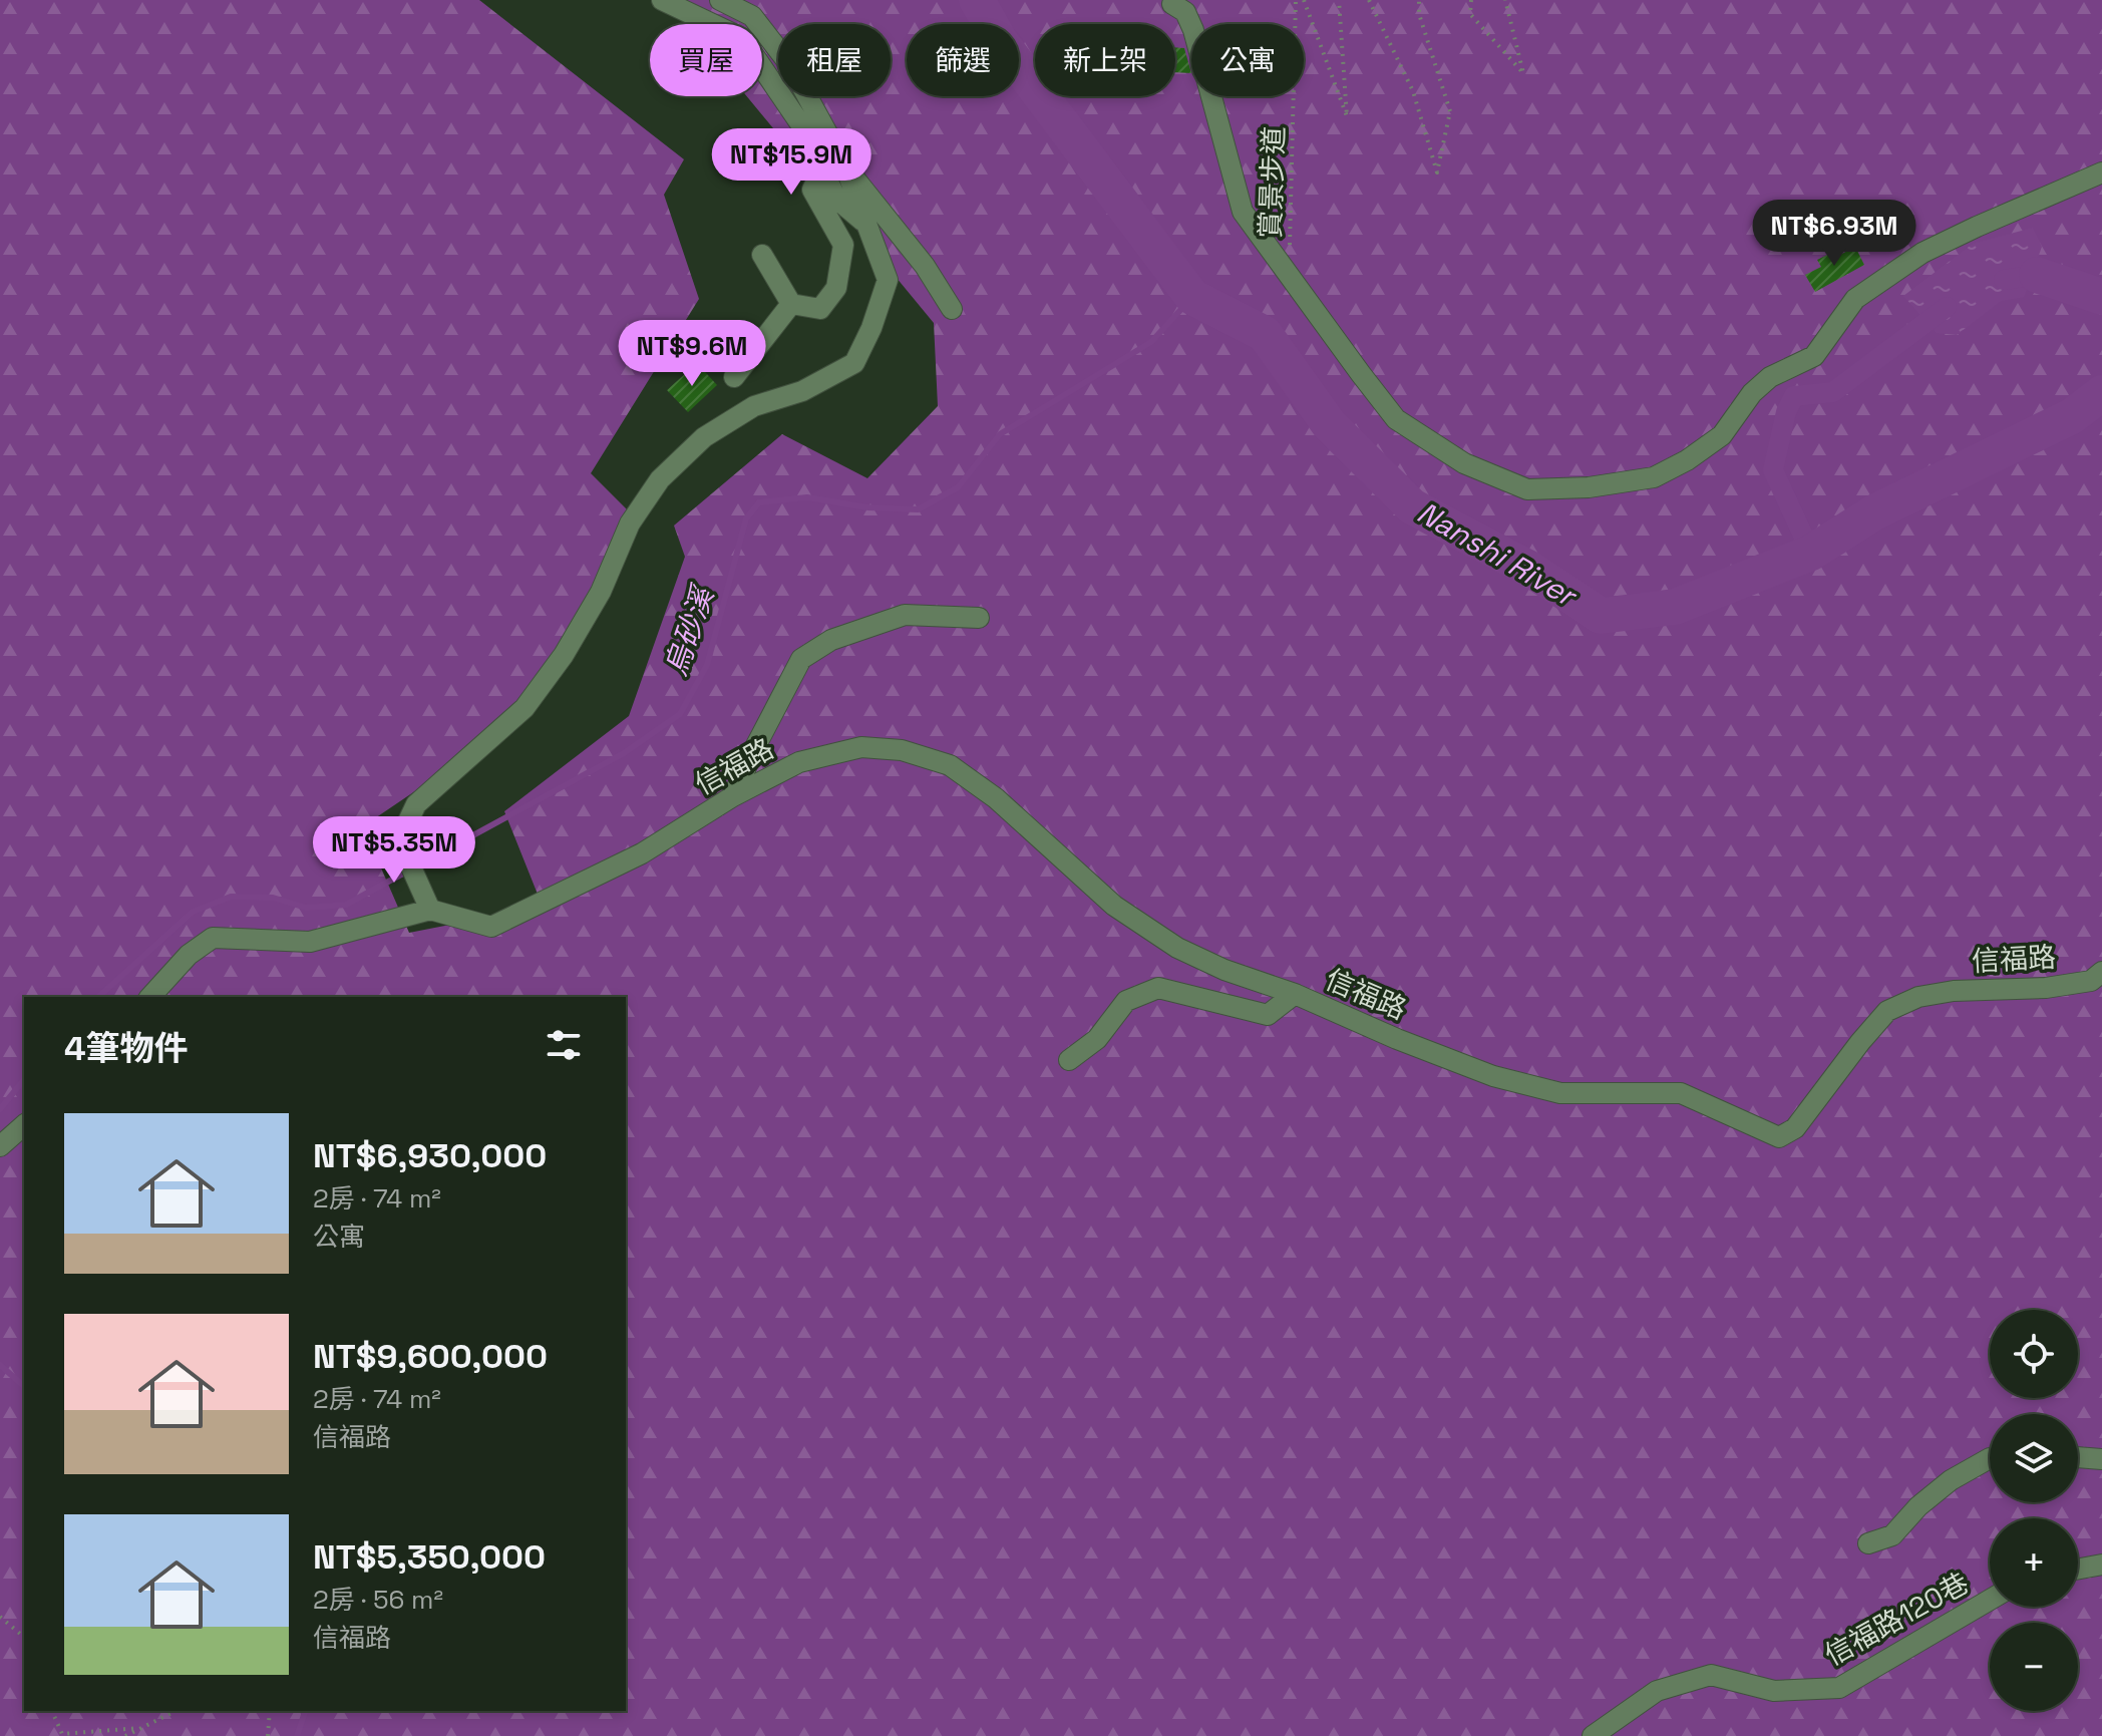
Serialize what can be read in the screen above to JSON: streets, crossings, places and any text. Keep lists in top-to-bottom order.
{
  "streets": {
    "street": ["信福路", "信福路120巷"],
    "path": ["賞景步道"]
  },
  "water": ["Nanshi River", "烏砂溪"],
  "page": {
    "chip": [
      "買屋",
      "租屋",
      "篩選",
      "新上架",
      "公寓"
    ],
    "price": [
      "NT$15.9M",
      "NT$6.93M",
      "NT$9.6M",
      "NT$5.35M"
    ],
    "heading": "4筆物件",
    "list": [
      {
        "name": "NT$6,930,000",
        "note": "2房 · 74 m² · 公寓"
      },
      {
        "name": "NT$9,600,000",
        "note": "2房 · 74 m² · 信福路"
      },
      {
        "name": "NT$5,350,000",
        "note": "2房 · 56 m² · 信福路"
      }
    ],
    "map_buttons": ["+", "−"]
  }
}
